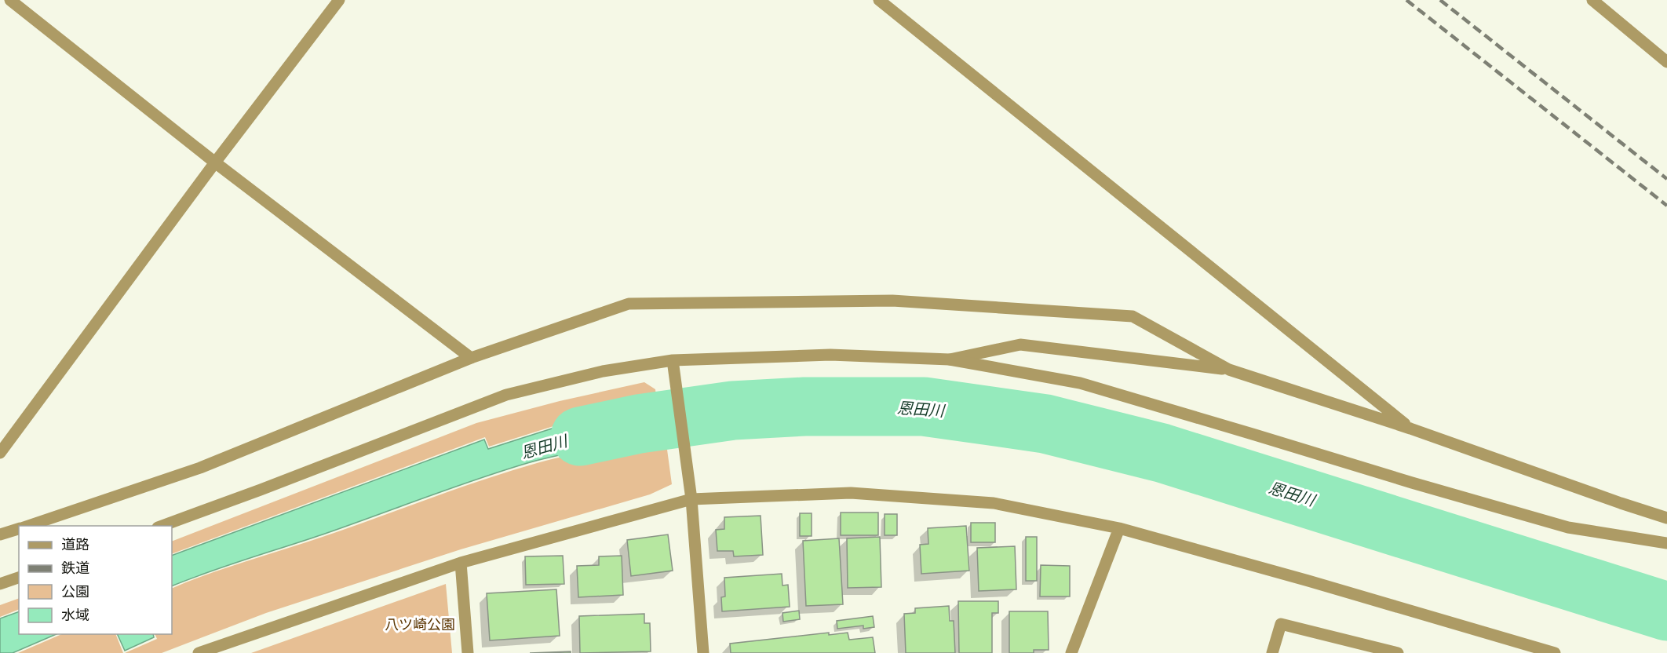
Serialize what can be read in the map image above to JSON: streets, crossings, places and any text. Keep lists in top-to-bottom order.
{
  "water": ["恩田川"],
  "parks": ["八ツ崎公園"],
  "legend": [
    "道路",
    "鉄道",
    "公園",
    "水域"
  ]
}
